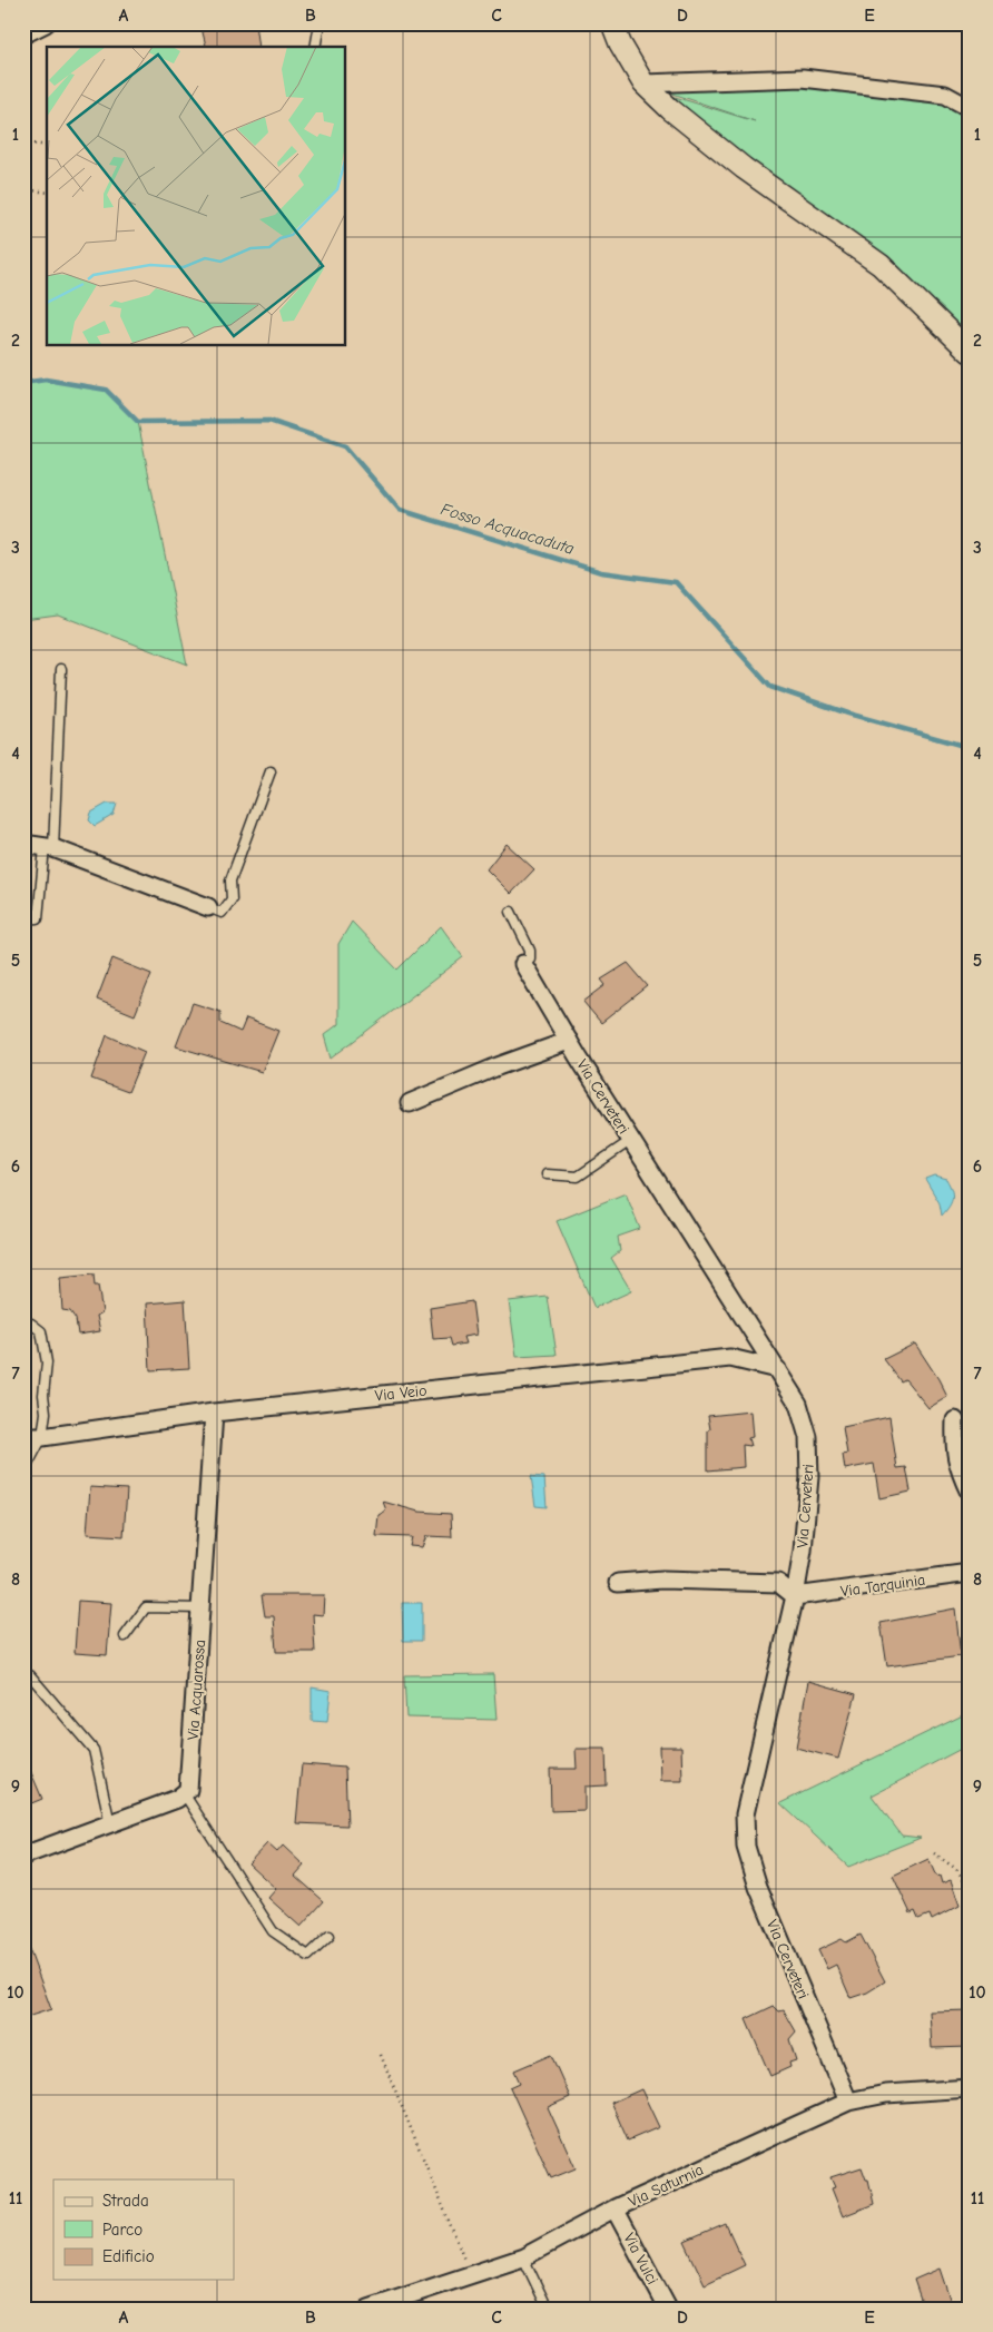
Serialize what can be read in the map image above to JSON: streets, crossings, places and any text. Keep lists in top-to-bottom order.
{
  "streets": {
    "street": [
      "Via Cerveteri",
      "Via Veio",
      "Via Tarquinia",
      "Via Acquarossa",
      "Via Saturnia",
      "Via Vulci"
    ]
  },
  "crossings": [
    ["Via Cerveteri", "Via Veio"],
    ["Via Cerveteri", "Via Tarquinia"],
    ["Via Cerveteri", "Via Saturnia"],
    ["Via Veio", "Via Acquarossa"],
    ["Via Saturnia", "Via Vulci"]
  ],
  "water": ["Fosso Acquacaduta"],
  "legend": ["Strada", "Parco", "Edificio"],
  "grid": {
    "columns": [
      "A",
      "B",
      "C",
      "D",
      "E"
    ],
    "rows": [
      "1",
      "2",
      "3",
      "4",
      "5",
      "6",
      "7",
      "8",
      "9",
      "10",
      "11"
    ]
  }
}
